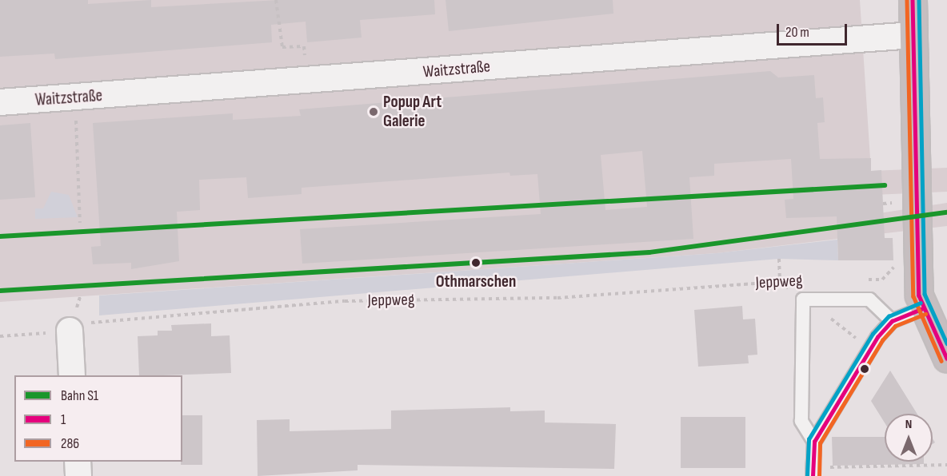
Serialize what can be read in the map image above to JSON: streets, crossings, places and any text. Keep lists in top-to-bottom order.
{
  "streets": {
    "street": ["Waitzstraße"],
    "path": ["Jeppweg"]
  },
  "places": ["Popup Art Galerie", "Othmarschen"],
  "lines": ["transit line 1", "transit line 286", "rail line S1"],
  "legend": ["Bahn S1", "1", "286"],
  "scale_bar": "20 m",
  "north": "top"
}
